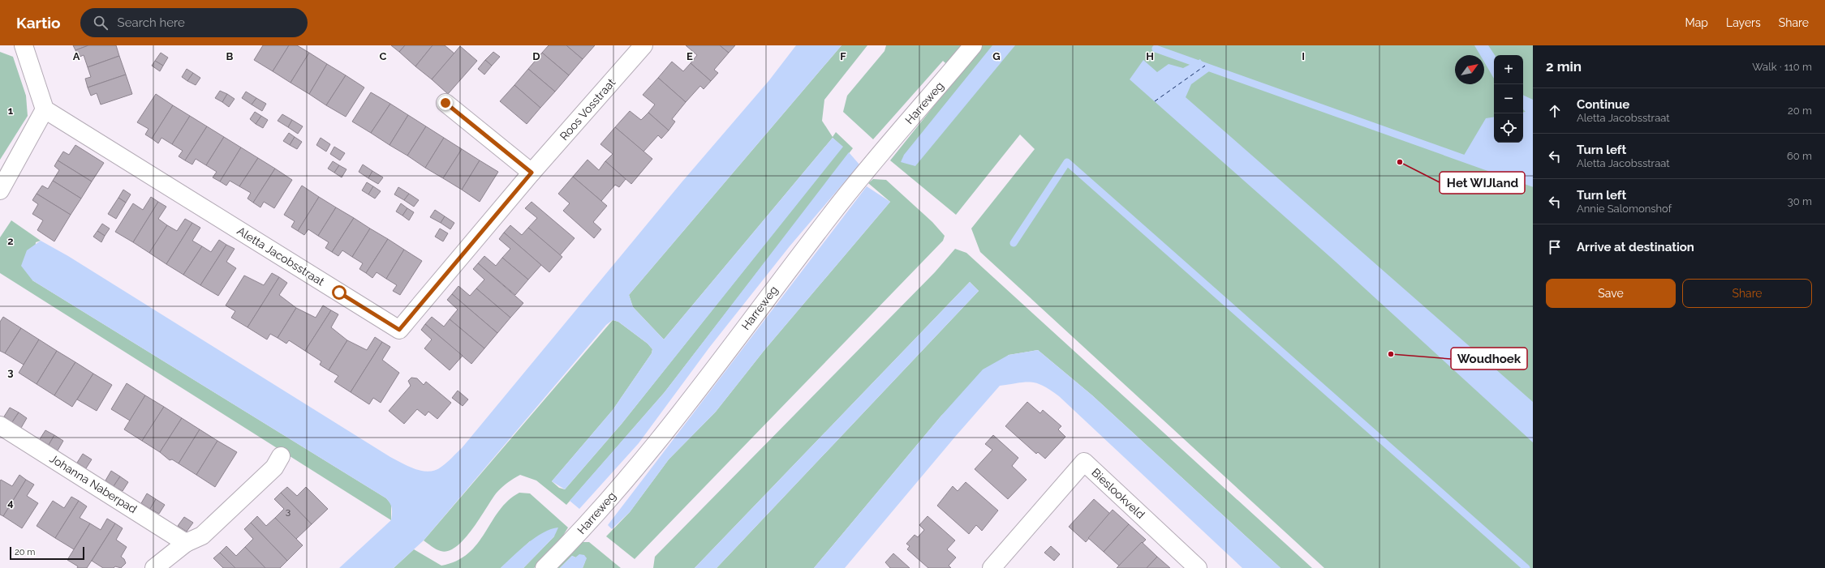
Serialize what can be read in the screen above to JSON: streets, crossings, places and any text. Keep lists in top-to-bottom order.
{
  "streets": {
    "street": [
      "Harreweg",
      "Roos Vosstraat",
      "Aletta Jacobsstraat",
      "Johanna Naberpad",
      "Bieslookveld"
    ]
  },
  "crossings": [
    ["Roos Vosstraat", "Aletta Jacobsstraat"]
  ],
  "places": ["Het WIJland", "Woudhoek"],
  "house_numbers": ["3"],
  "scale_bar": "20 m",
  "north": "top right",
  "page": {
    "header": "Kartio",
    "search": "Search here",
    "nav": ["Map", "Layers", "Share"],
    "heading": ["2 min", "Walk · 110 m"],
    "map_buttons": ["+", "−"],
    "list": [
      ["Continue", "Aletta Jacobsstraat", "20 m"],
      ["Turn left", "Aletta Jacobsstraat", "60 m"],
      ["Turn left", "Annie Salomonshof", "30 m"],
      "Arrive at destination"
    ],
    "buttons": ["Save", "Share"],
    "scale": "20 m"
  },
  "grid": {
    "columns": [
      "A",
      "B",
      "C",
      "D",
      "E",
      "F",
      "G",
      "H",
      "I"
    ],
    "rows": [
      "1",
      "2",
      "3",
      "4"
    ]
  }
}
